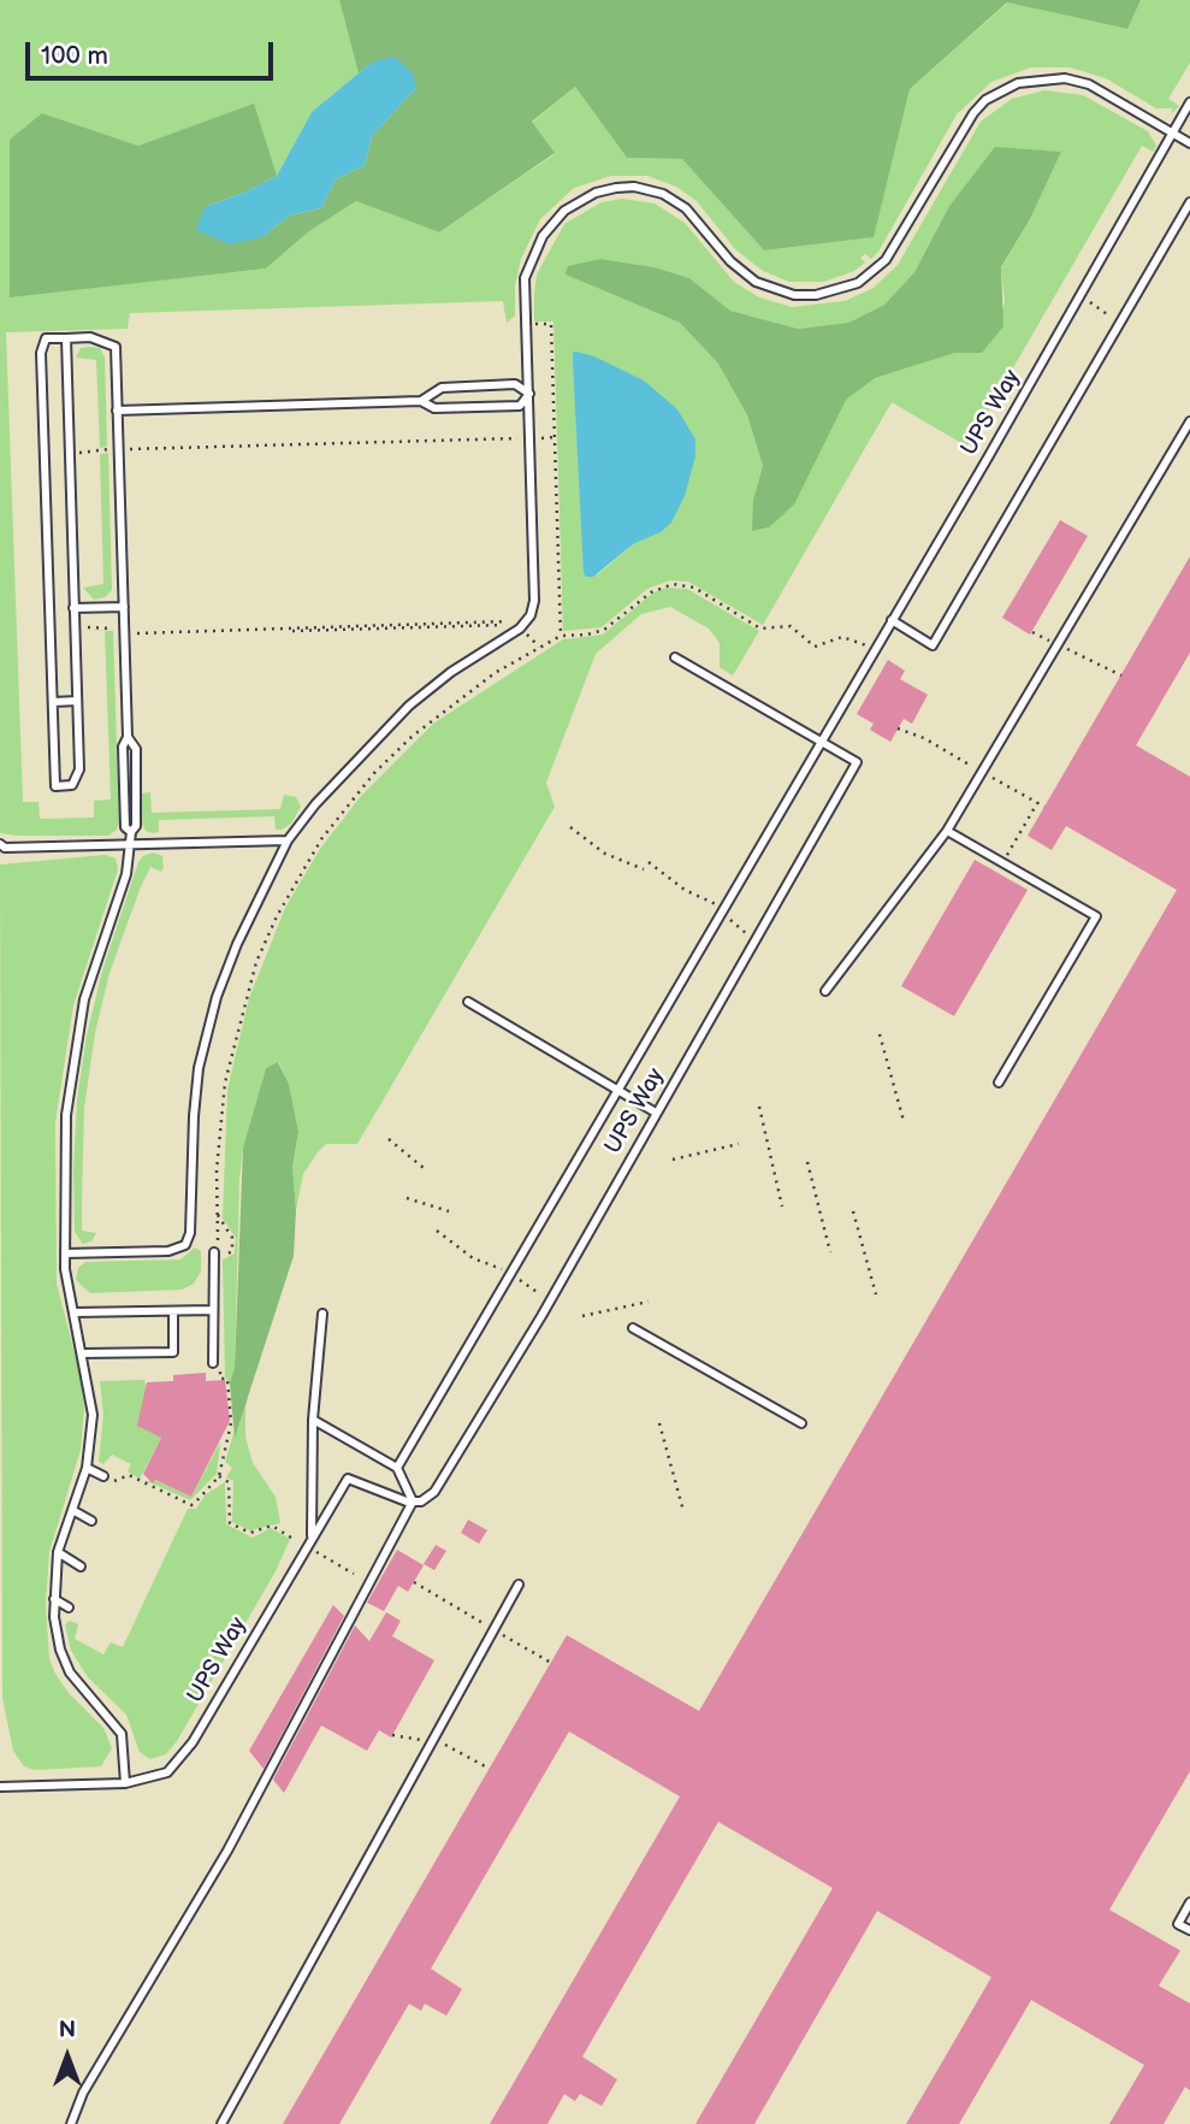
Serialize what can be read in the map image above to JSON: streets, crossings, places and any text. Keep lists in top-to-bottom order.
{
  "streets": {
    "lane": ["UPS Way"]
  },
  "scale_bar": "100 m",
  "north": "top"
}
